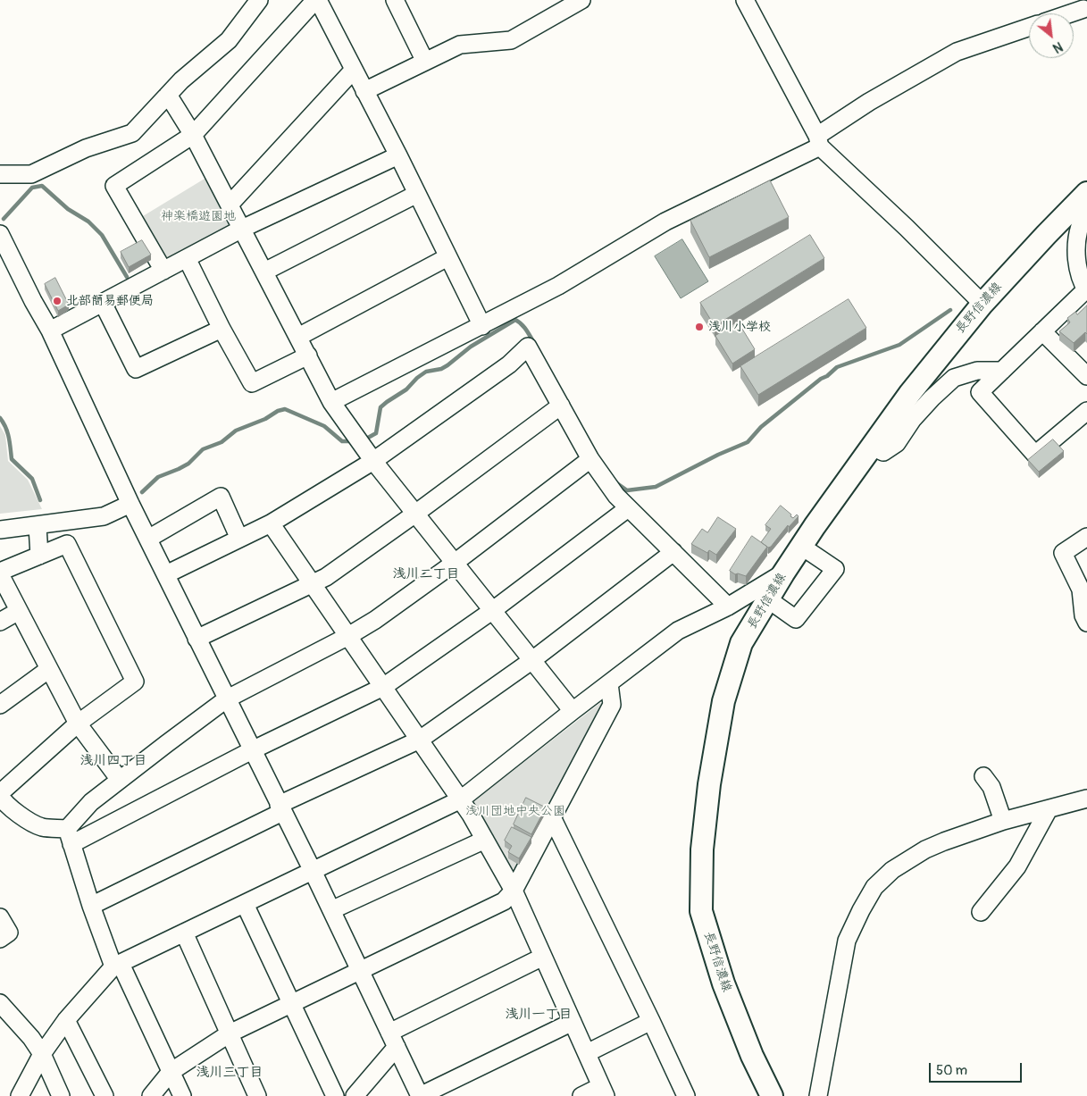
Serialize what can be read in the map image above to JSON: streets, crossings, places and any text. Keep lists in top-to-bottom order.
{
  "streets": {
    "main road": ["長野信濃線"]
  },
  "districts": [
    "浅川二丁目",
    "浅川四丁目",
    "浅川一丁目",
    "浅川三丁目"
  ],
  "parks": ["神楽橋遊園地", "浅川団地中央公園"],
  "places": ["北部簡易郵便局", "浅川小学校"],
  "scale_bar": "50 m",
  "north": "bottom right"
}
